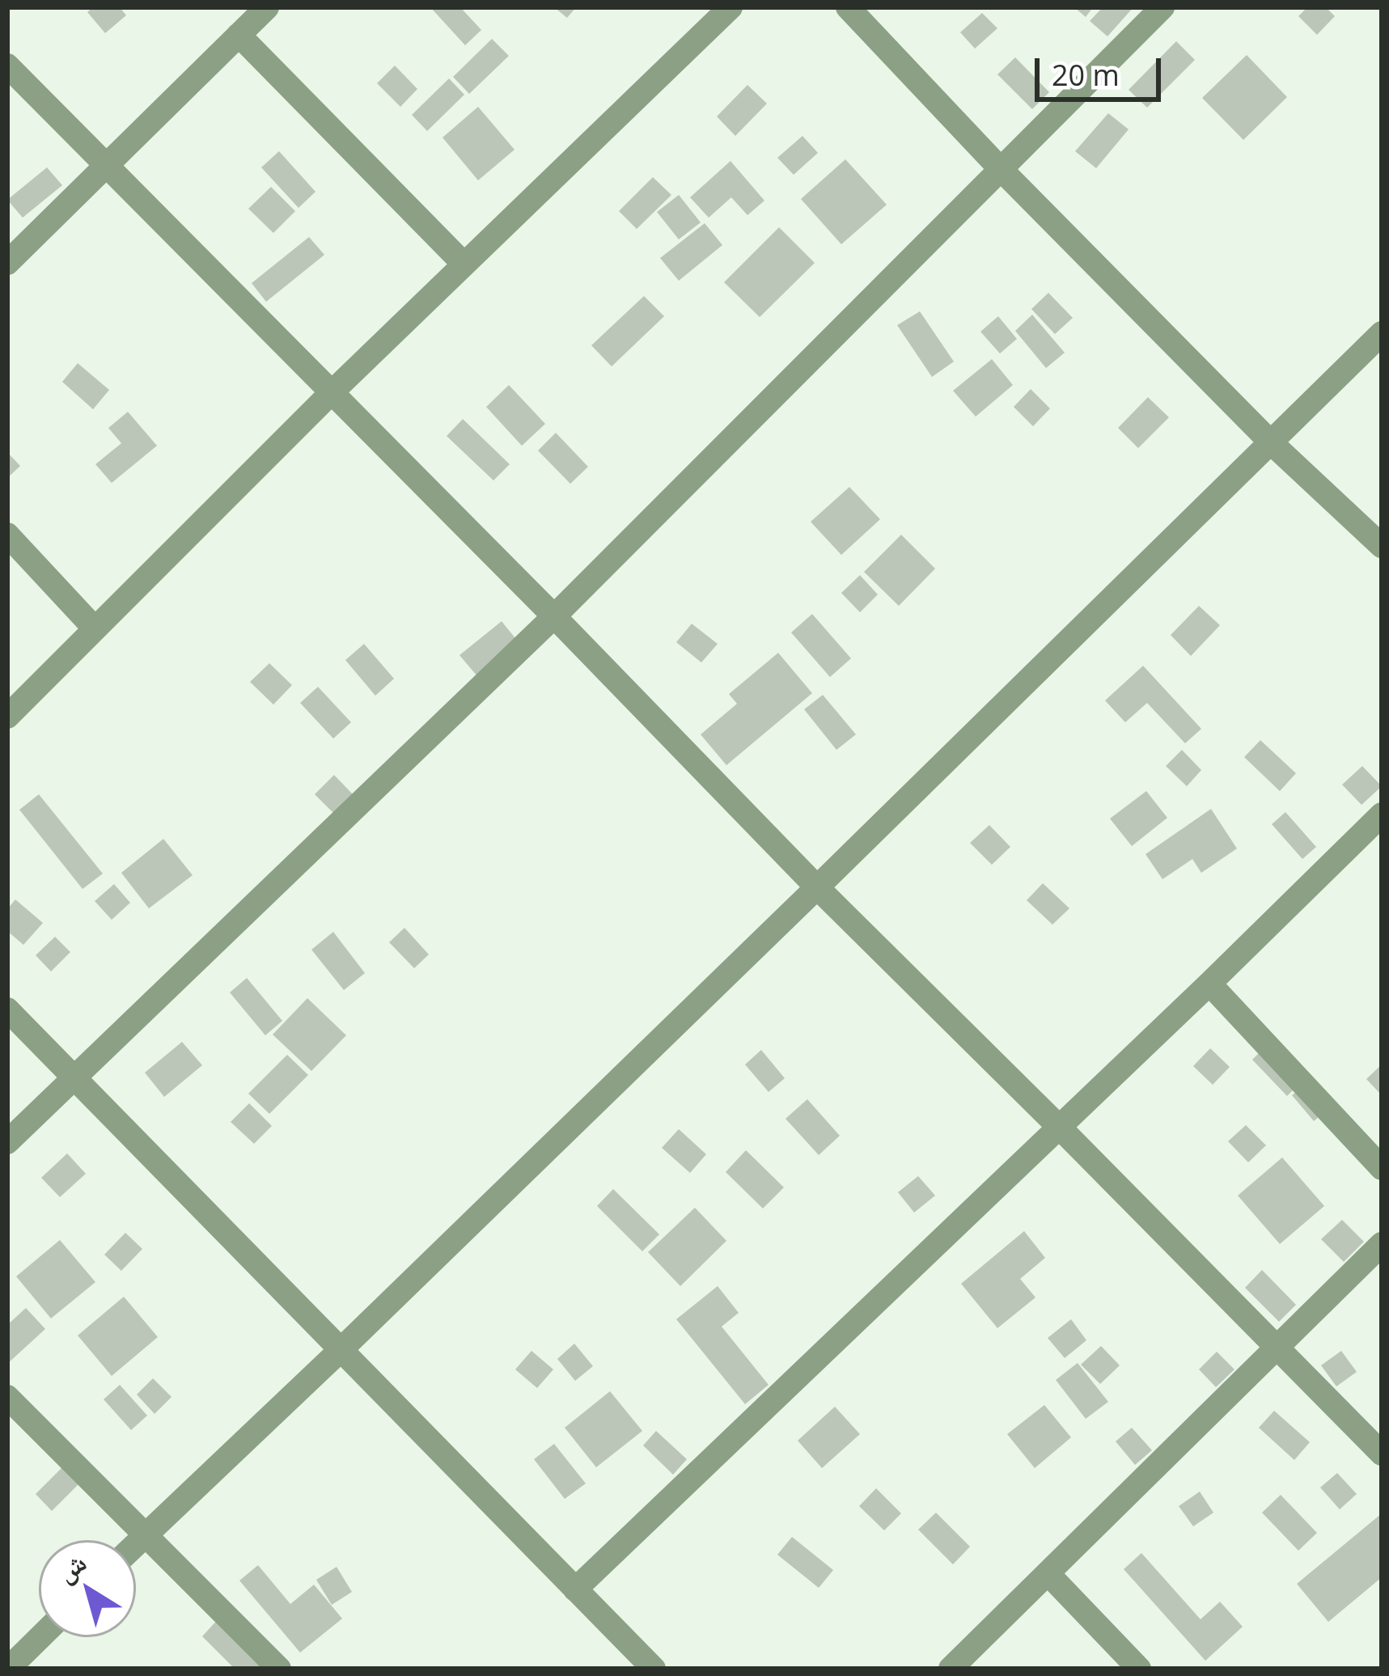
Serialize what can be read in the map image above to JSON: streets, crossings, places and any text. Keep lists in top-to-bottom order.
{
  "scale_bar": "20 m",
  "north": "top left"
}
